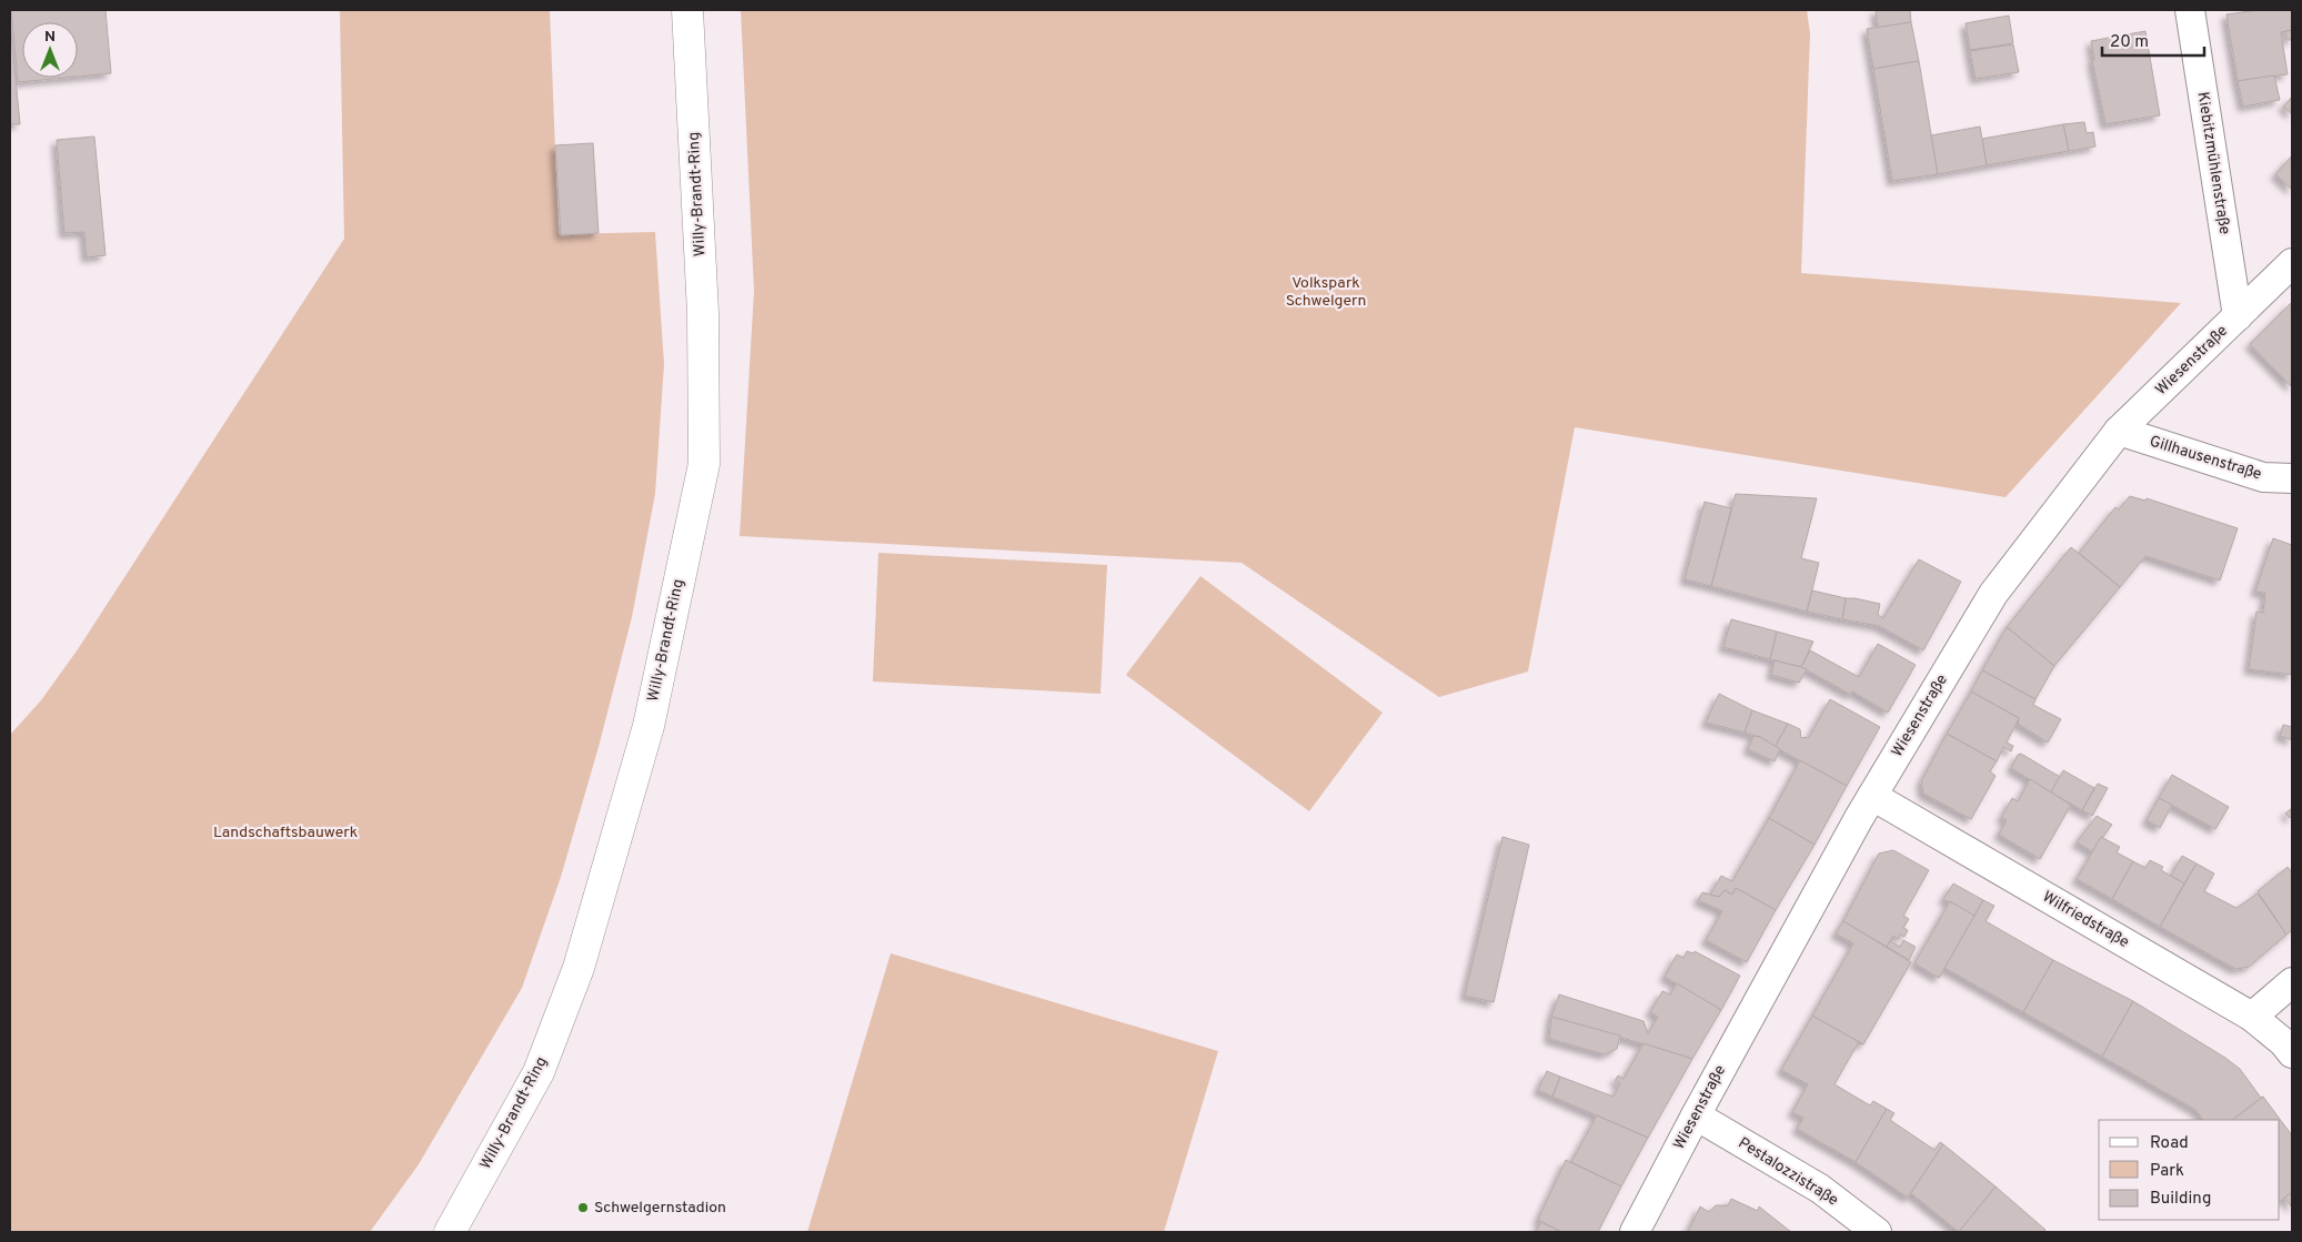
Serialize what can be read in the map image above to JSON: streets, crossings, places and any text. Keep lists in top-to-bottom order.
{
  "streets": {
    "main road": ["Willy-Brandt-Ring"],
    "street": [
      "Kiebitzmühlenstraße",
      "Wiesenstraße",
      "Gillhausenstraße",
      "Wilfriedstraße",
      "Pestalozzistraße"
    ]
  },
  "crossings": [
    ["Kiebitzmühlenstraße", "Wiesenstraße"],
    ["Wiesenstraße", "Gillhausenstraße"],
    ["Wiesenstraße", "Wilfriedstraße"],
    ["Wiesenstraße", "Pestalozzistraße"]
  ],
  "parks": ["Volkspark Schwelgern", "Landschaftsbauwerk"],
  "places": ["Schwelgernstadion"],
  "legend": ["Road", "Park", "Building"],
  "scale_bar": "20 m",
  "north": "top"
}
